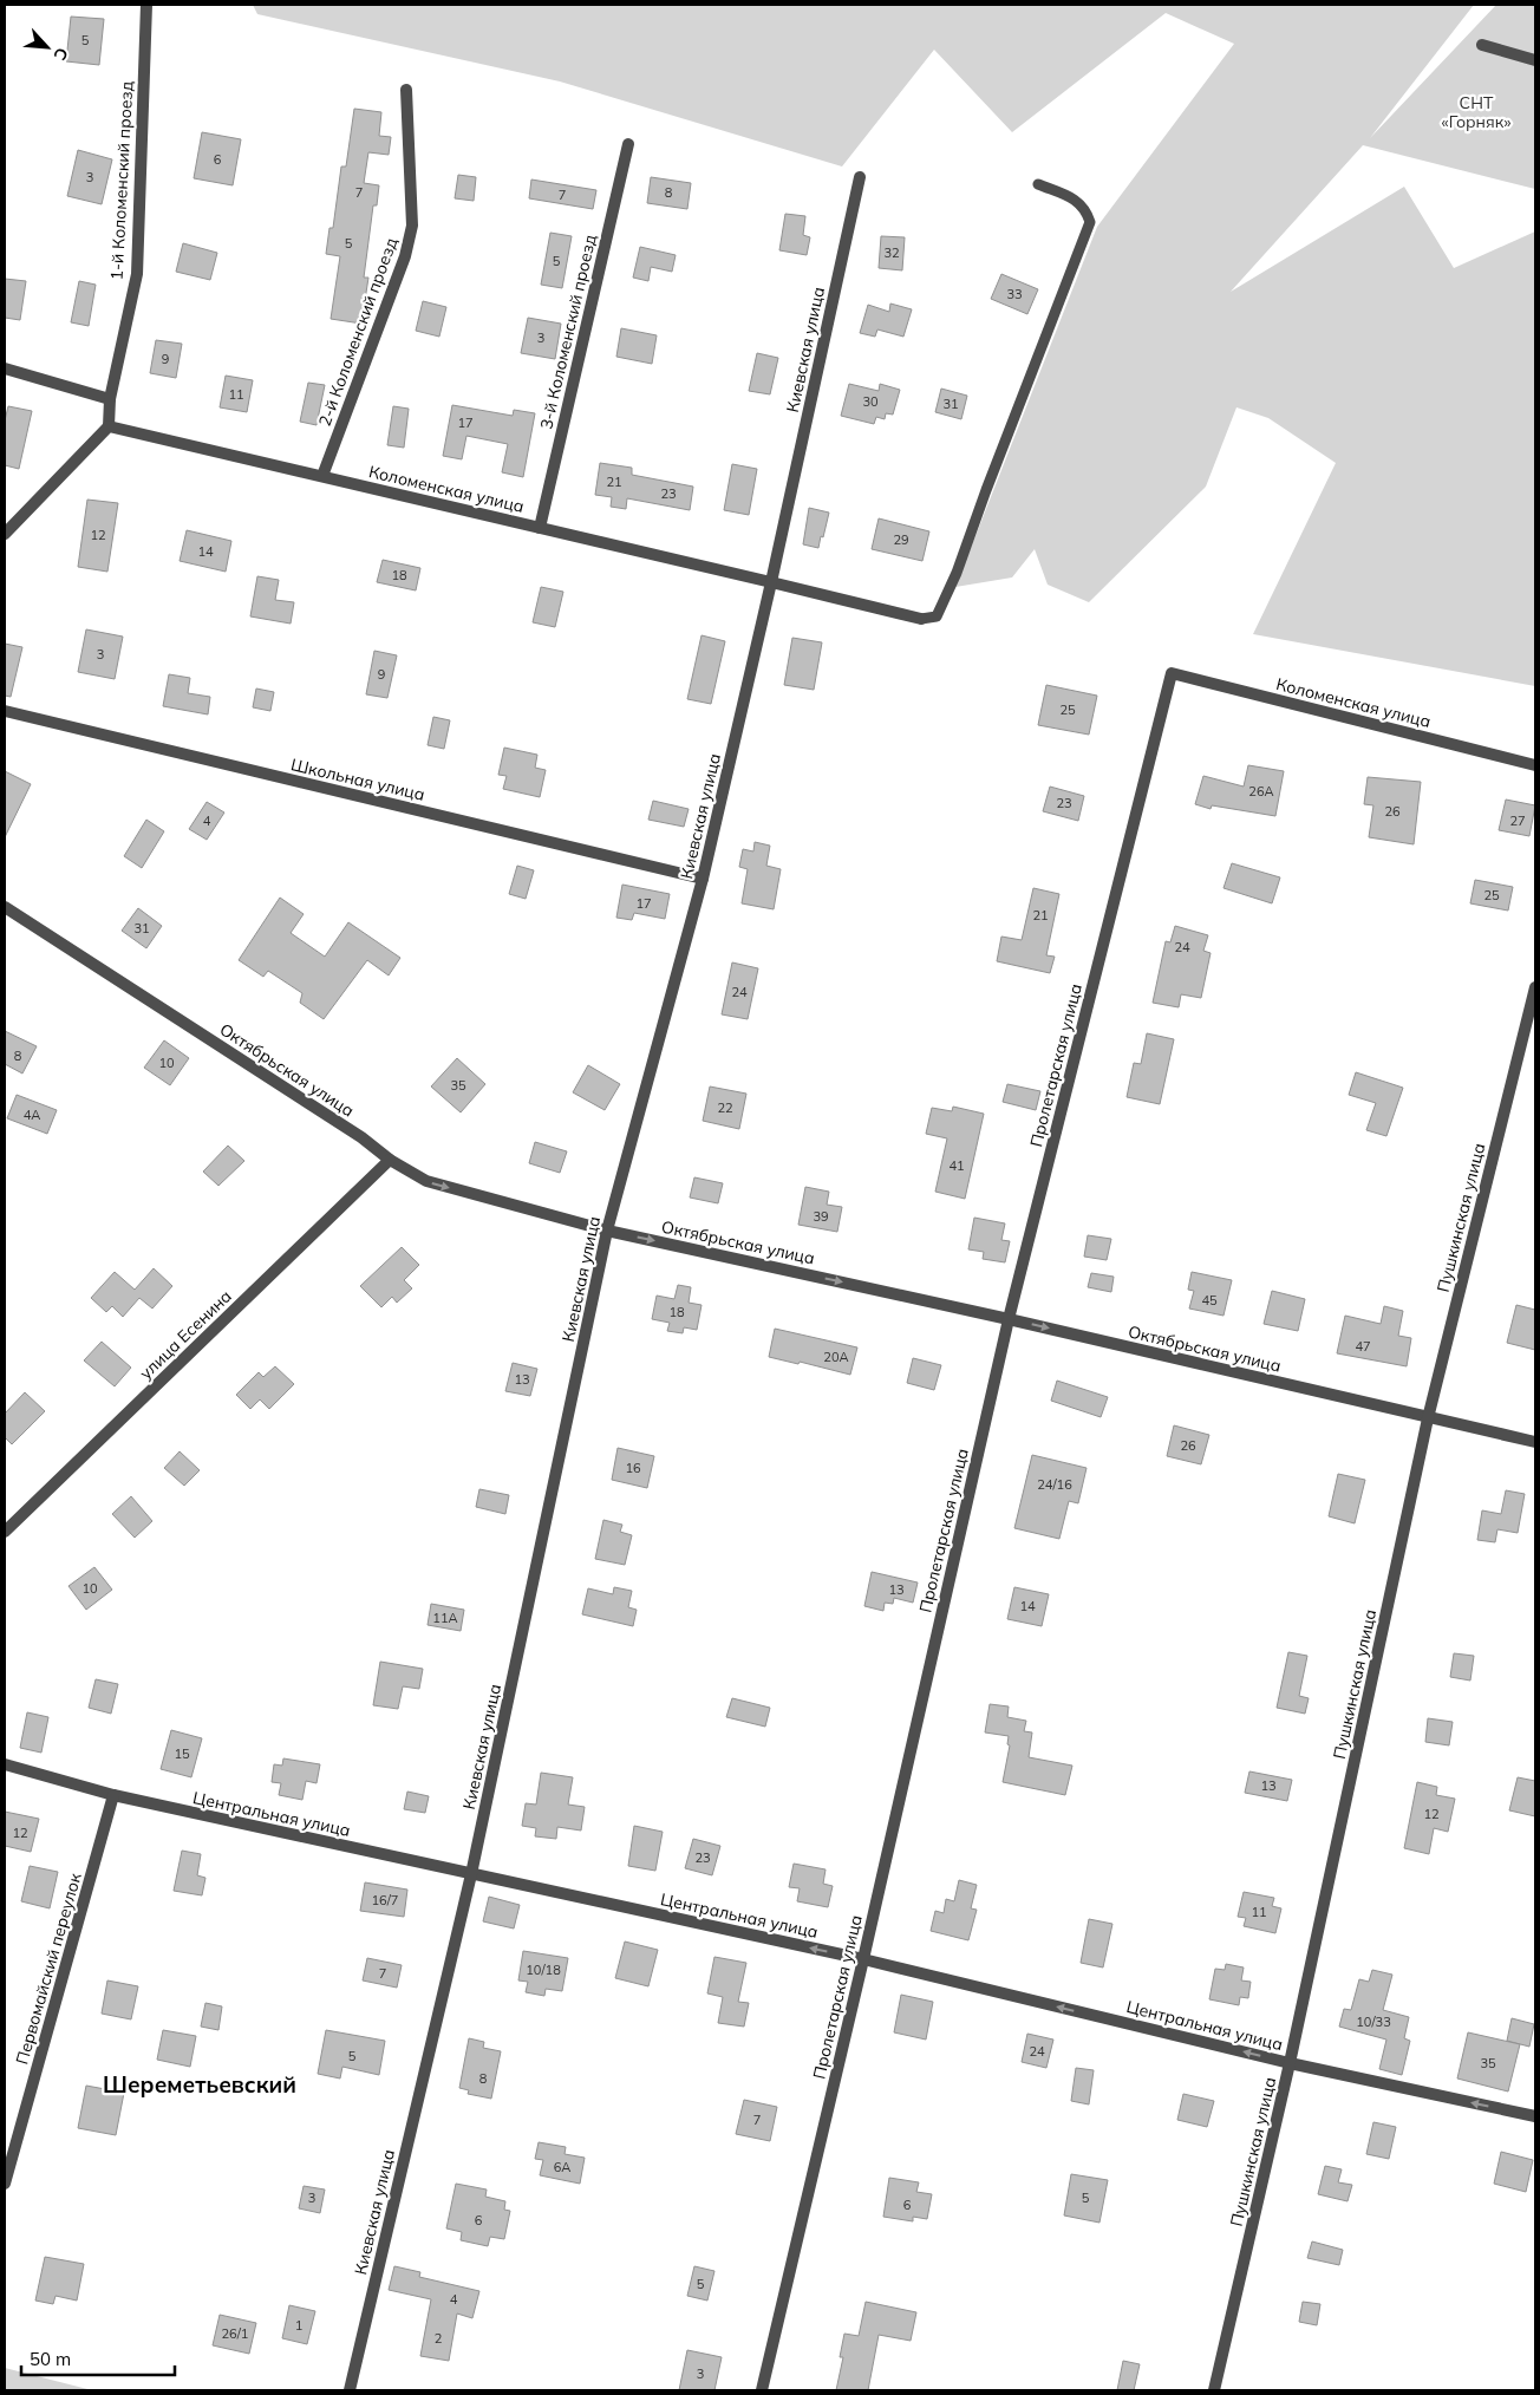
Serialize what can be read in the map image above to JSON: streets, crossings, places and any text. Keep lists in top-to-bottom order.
{
  "streets": {
    "street": [
      "1-й Коломенский проезд",
      "2-й Коломенский проезд",
      "3-й Коломенский проезд",
      "Киевская улица",
      "Коломенская улица",
      "Школьная улица",
      "Пролетарская улица",
      "Октябрьская улица",
      "Пушкинская улица",
      "улица Есенина",
      "Центральная улица",
      "Первомайский переулок"
    ]
  },
  "crossings": [
    ["1-й Коломенский проезд", "Коломенская улица"],
    ["2-й Коломенский проезд", "Коломенская улица"],
    ["3-й Коломенский проезд", "Коломенская улица"],
    ["Киевская улица", "Коломенская улица"],
    ["Киевская улица", "Школьная улица"],
    ["Киевская улица", "Октябрьская улица"],
    ["Киевская улица", "Центральная улица"],
    ["Коломенская улица", "Пролетарская улица"],
    ["Пролетарская улица", "Октябрьская улица"],
    ["Пролетарская улица", "Центральная улица"],
    ["Октябрьская улица", "Пушкинская улица"],
    ["Октябрьская улица", "улица Есенина"],
    ["Пушкинская улица", "Центральная улица"],
    ["Центральная улица", "Первомайский переулок"]
  ],
  "one_way": ["Октябрьская улица", "Центральная улица"],
  "districts": ["Шереметьевский"],
  "parks": ["СНТ «Горняк»"],
  "house_numbers": [
    "5",
    "6",
    "3",
    "7",
    "8",
    "7",
    "5",
    "32",
    "5",
    "33",
    "3",
    "9",
    "11",
    "30",
    "31",
    "17",
    "21",
    "23",
    "12",
    "29",
    "14",
    "18",
    "3",
    "9",
    "25",
    "26А",
    "23",
    "26",
    "4",
    "27",
    "25",
    "17",
    "21",
    "31",
    "24",
    "24",
    "8",
    "10",
    "35",
    "22",
    "4А",
    "41",
    "39",
    "45",
    "18",
    "47",
    "20А",
    "13",
    "26",
    "16",
    "24/16",
    "10",
    "13",
    "14",
    "11А",
    "15",
    "13",
    "12",
    "12",
    "23",
    "16/7",
    "11",
    "10/18",
    "7",
    "10/33",
    "24",
    "5",
    "35",
    "8",
    "7",
    "6А",
    "3",
    "5",
    "6",
    "6",
    "5",
    "4",
    "1",
    "26/1",
    "2",
    "3"
  ],
  "scale_bar": "50 m",
  "north": "bottom right"
}
